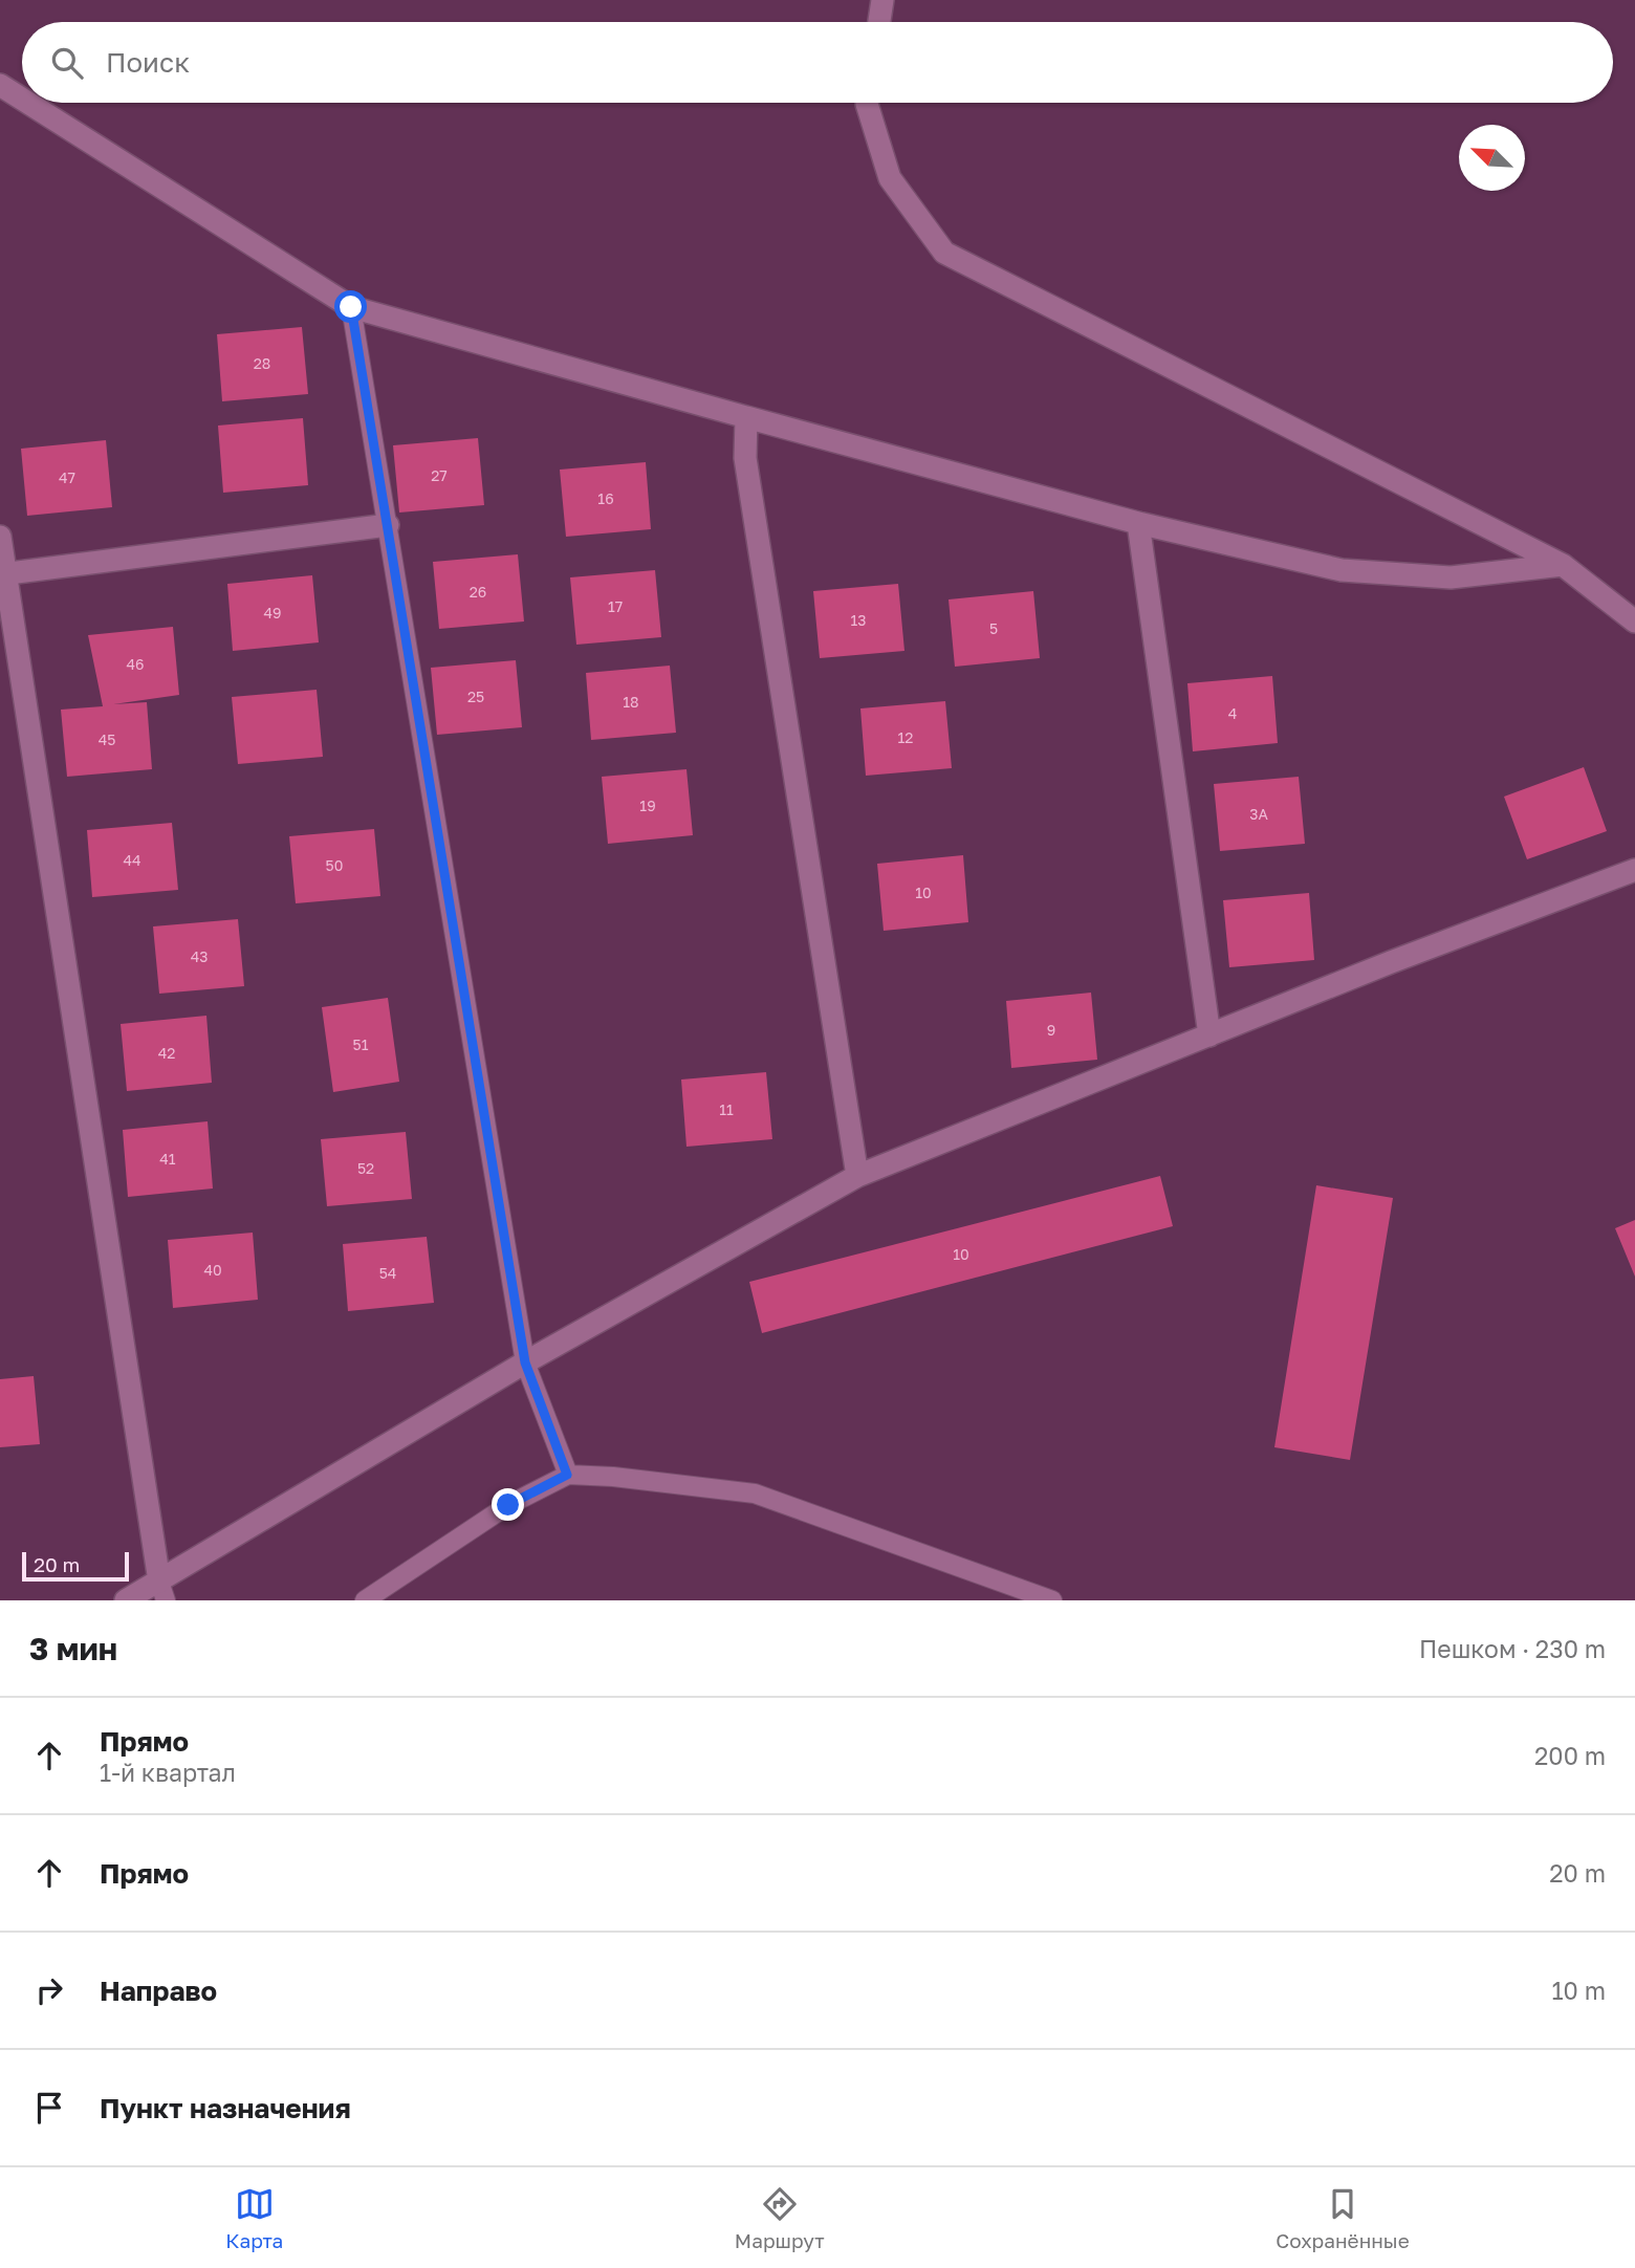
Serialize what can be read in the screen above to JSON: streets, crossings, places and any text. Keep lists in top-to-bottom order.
{
  "house_numbers": [
    "28",
    "27",
    "47",
    "16",
    "26",
    "17",
    "49",
    "13",
    "5",
    "46",
    "25",
    "18",
    "4",
    "12",
    "45",
    "19",
    "3А",
    "44",
    "50",
    "10",
    "43",
    "9",
    "51",
    "42",
    "11",
    "41",
    "52",
    "10",
    "40",
    "54"
  ],
  "scale_bar": "20 m",
  "north": "top left",
  "page": {
    "search": "Поиск",
    "scale": "20 m",
    "heading": ["3 мин", "Пешком · 230 m"],
    "list": [
      ["Прямо", "1-й квартал", "200 m"],
      ["Прямо", "20 m"],
      ["Направо", "10 m"],
      "Пункт назначения"
    ],
    "nav": ["Карта", "Маршрут", "Сохранённые"]
  }
}
